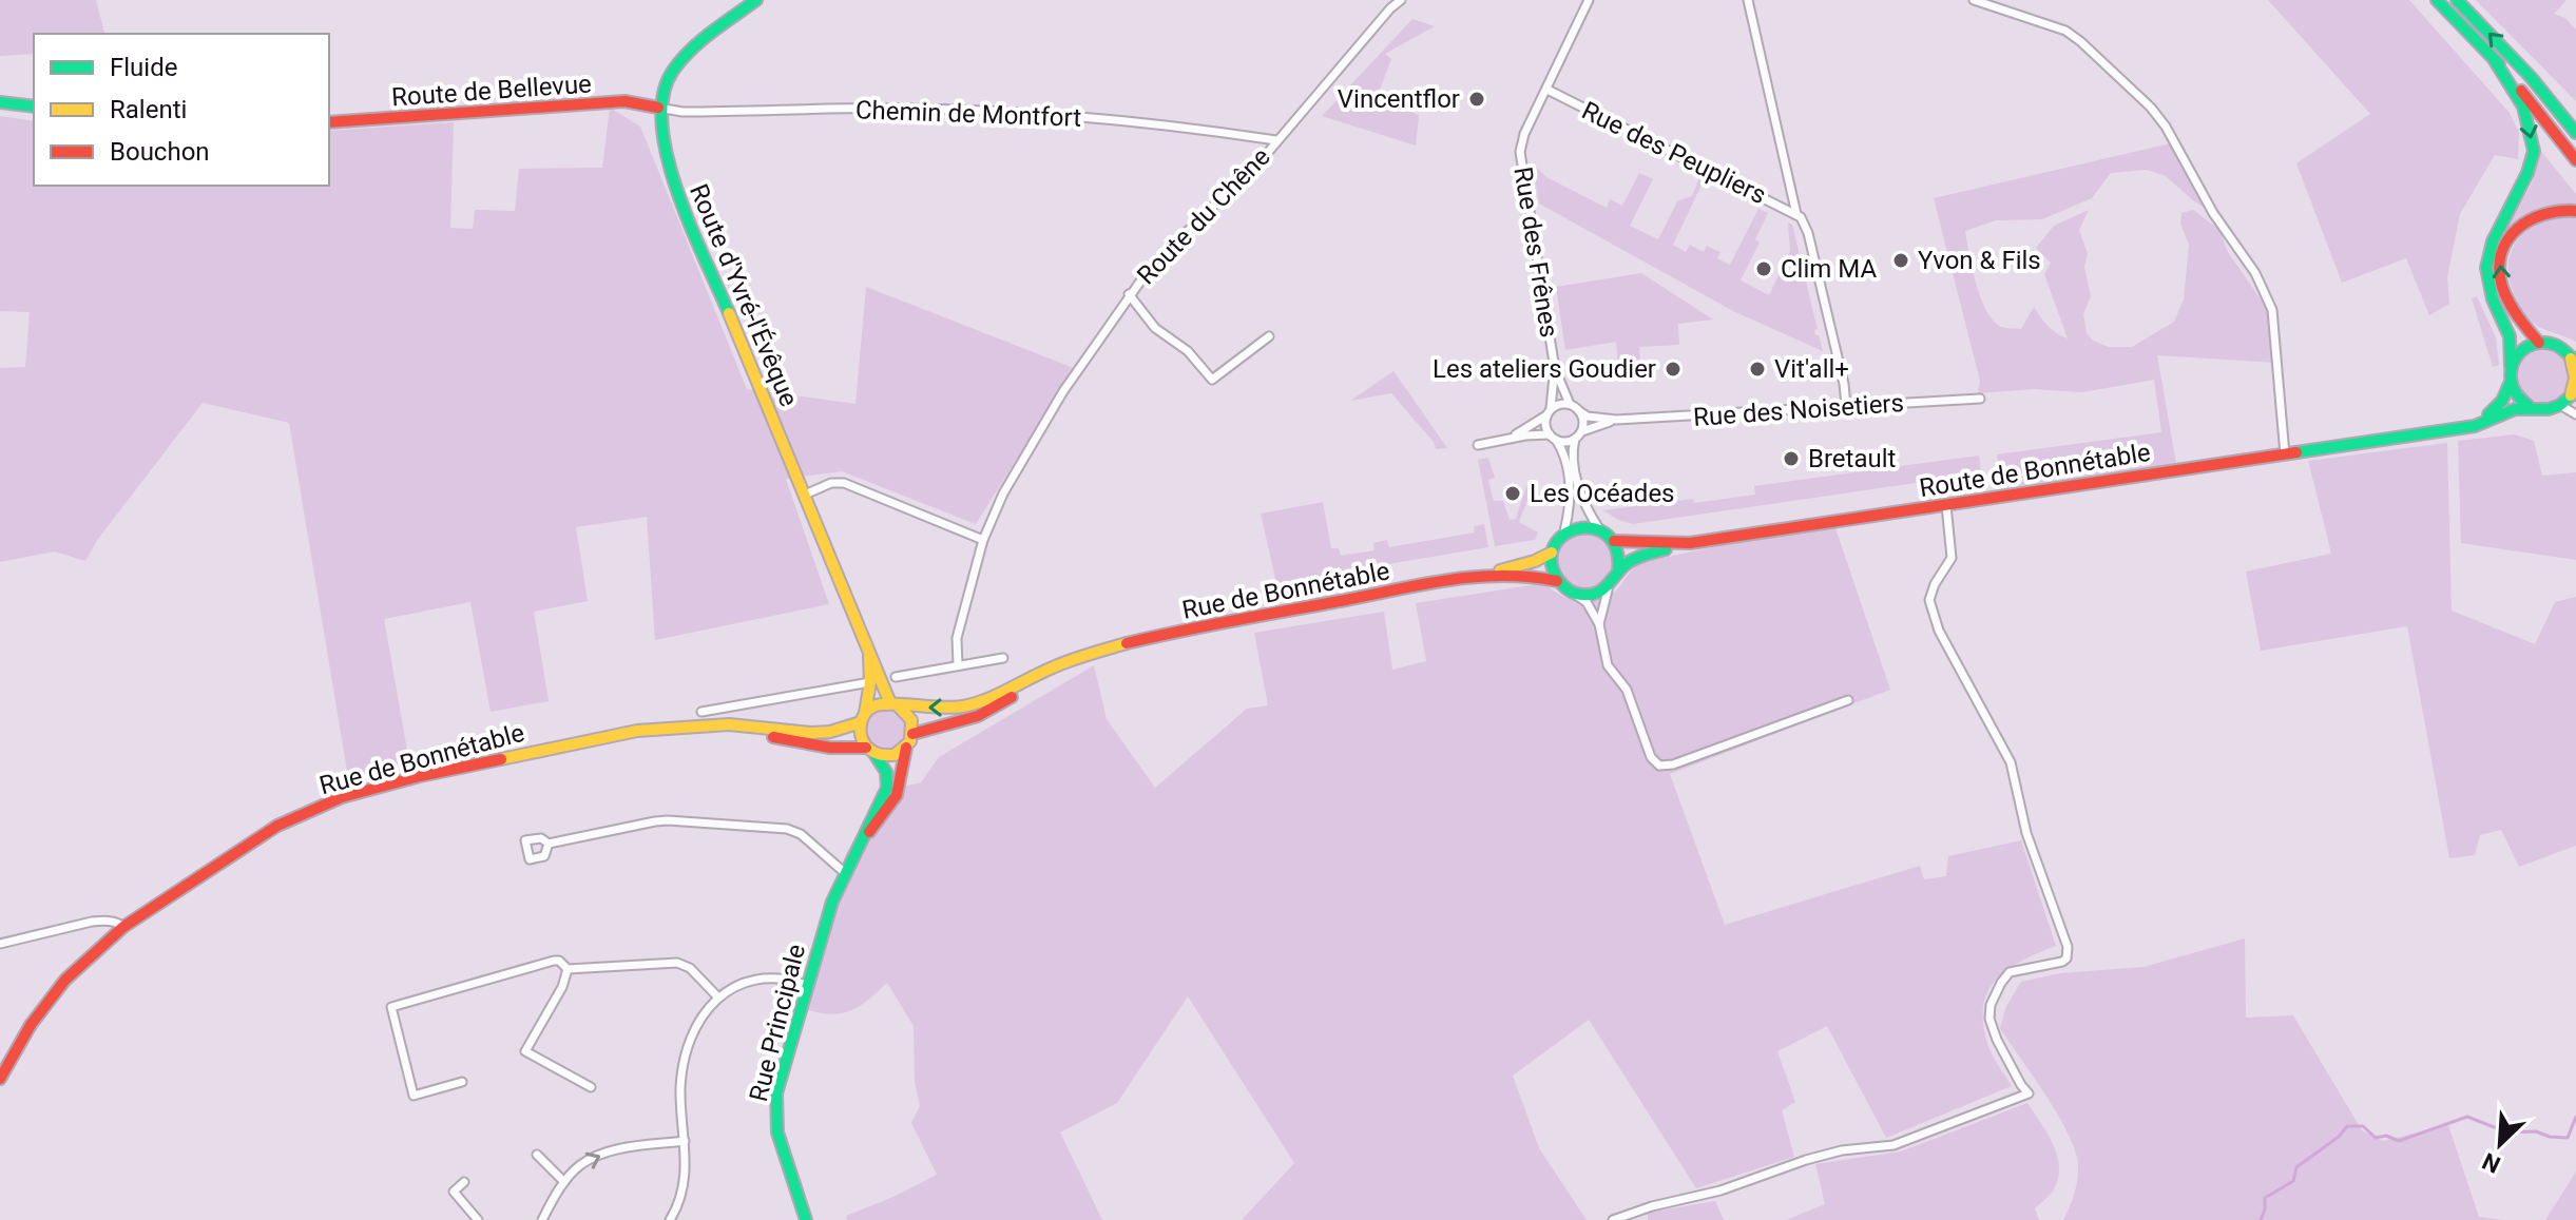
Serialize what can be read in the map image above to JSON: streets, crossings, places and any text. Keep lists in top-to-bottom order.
{
  "streets": {
    "main road": [
      "Route de Bellevue",
      "Route d'Yvré-l'Évêque",
      "Route de Bonnétable",
      "Rue de Bonnétable",
      "Rue Principale"
    ],
    "street": [
      "Chemin de Montfort",
      "Rue des Peupliers",
      "Route du Chêne",
      "Rue des Frênes",
      "Rue des Noisetiers"
    ]
  },
  "crossings": [
    ["Route de Bellevue", "Chemin de Montfort"],
    ["Route de Bellevue", "Route d'Yvré-l'Évêque"],
    ["Chemin de Montfort", "Route du Chêne"],
    ["Chemin de Montfort", "Route d'Yvré-l'Évêque"],
    ["Rue des Peupliers", "Rue des Frênes"],
    ["Rue des Frênes", "Rue des Noisetiers"]
  ],
  "places": [
    "Vincentflor",
    "Yvon & Fils",
    "Clim MA",
    "Les ateliers Goudier",
    "Vit'all+",
    "Bretault",
    "Les Océades"
  ],
  "legend": ["Fluide", "Ralenti", "Bouchon"],
  "north": "bottom left"
}
